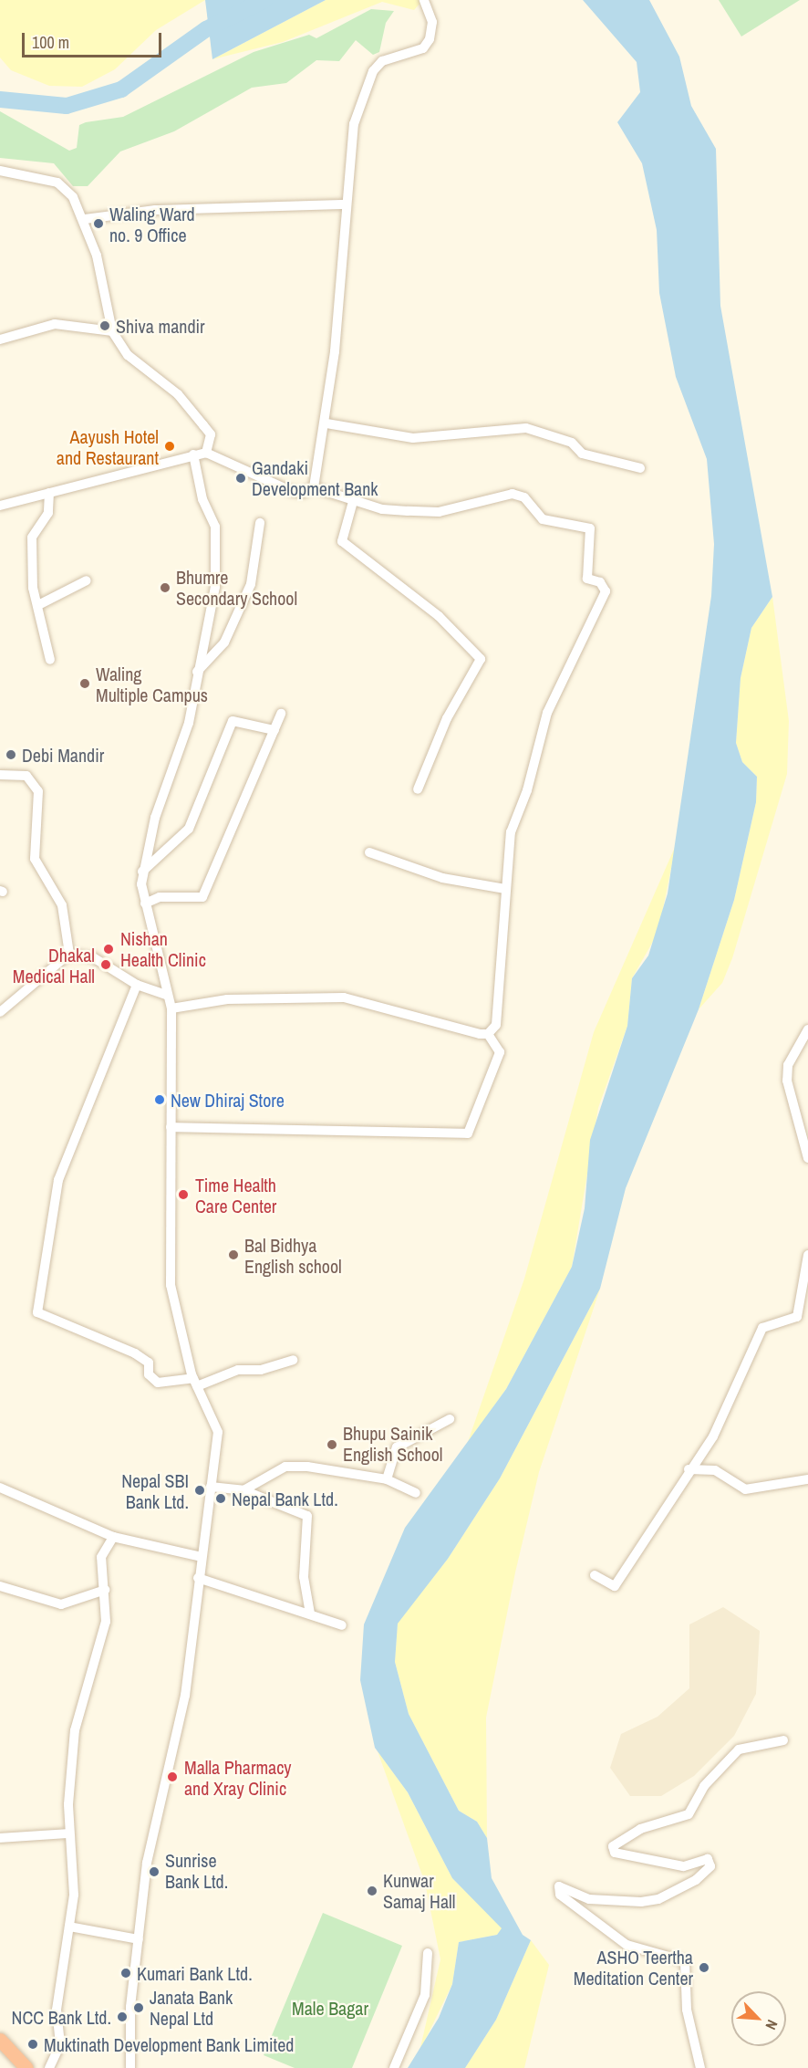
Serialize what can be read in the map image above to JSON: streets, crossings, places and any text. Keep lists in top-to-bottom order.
{
  "parks": ["Male Bagar"],
  "places": [
    "Waling Ward no. 9 Office",
    "Shiva mandir",
    "Aayush Hotel and Restaurant",
    "Gandaki Development Bank",
    "Bhumre Secondary School",
    "Waling Multiple Campus",
    "Debi Mandir",
    "Nishan Health Clinic",
    "Dhakal Medical Hall",
    "New Dhiraj Store",
    "Time Health Care Center",
    "Bal Bidhya English school",
    "Bhupu Sainik English School",
    "Nepal SBI Bank Ltd.",
    "Nepal Bank Ltd.",
    "Malla Pharmacy and Xray Clinic",
    "Sunrise Bank Ltd.",
    "Kunwar Samaj Hall",
    "ASHO Teertha Meditation Center",
    "Kumari Bank Ltd.",
    "Janata Bank Nepal Ltd",
    "NCC Bank Ltd.",
    "Muktinath Development Bank Limited"
  ],
  "scale_bar": "100 m",
  "north": "bottom right"
}
